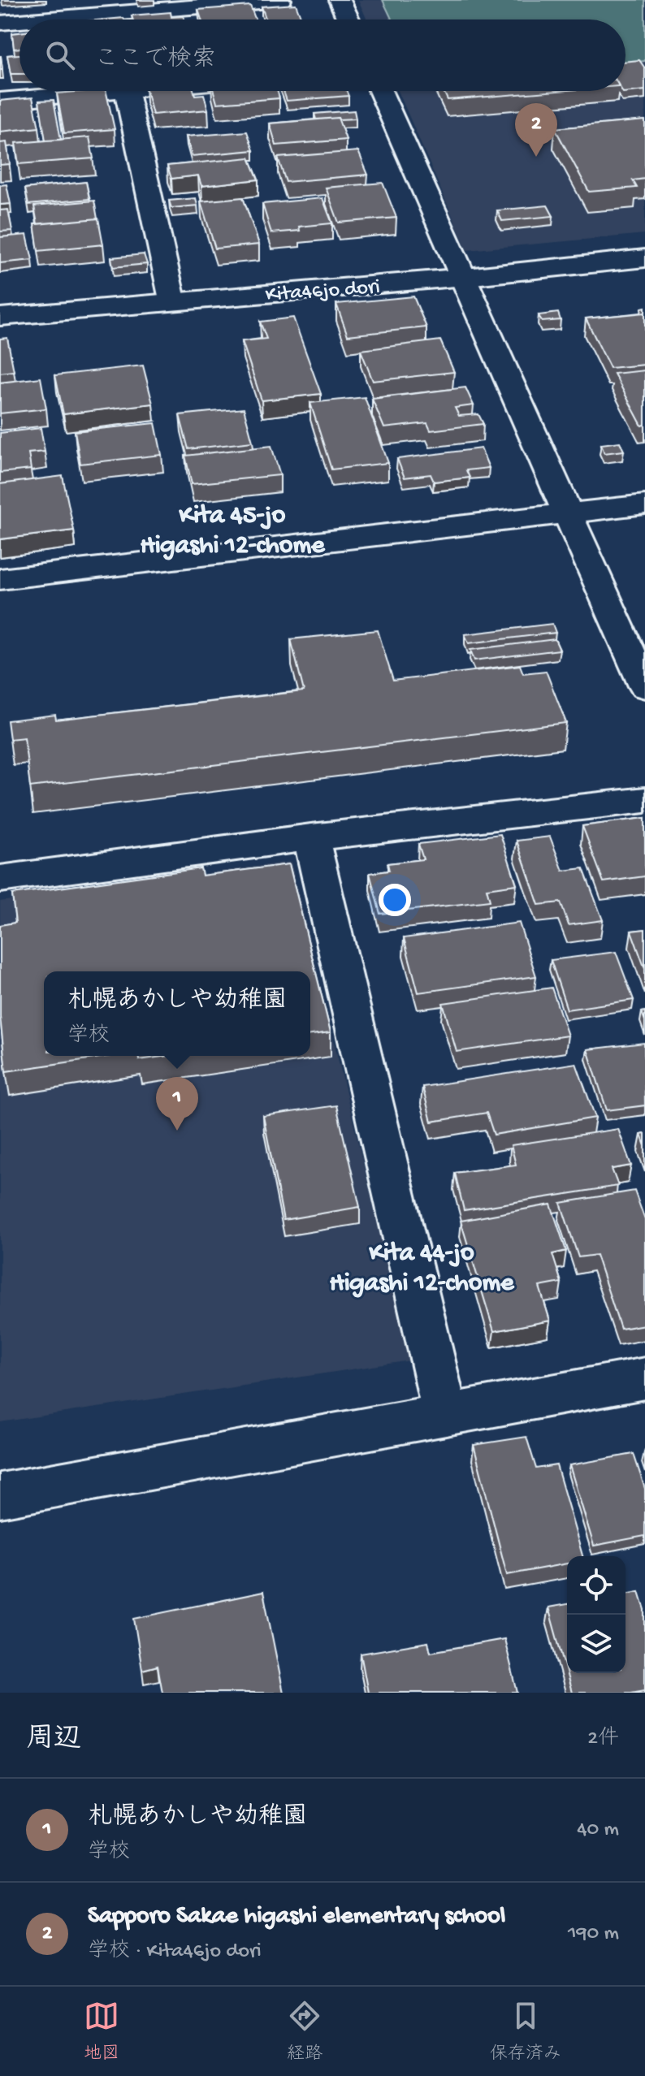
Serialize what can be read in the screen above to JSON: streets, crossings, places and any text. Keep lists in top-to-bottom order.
{
  "streets": {
    "street": ["Kita46jo dori"]
  },
  "districts": ["Kita 45-jo Higashi 12-chome", "Kita 44-jo Higashi 12-chome"],
  "page": {
    "search": "ここで検索",
    "pins": ["2", "1"],
    "popup": ["札幌あかしや幼稚園", "学校"],
    "heading": ["周辺", "2件"],
    "list": [
      {
        "mark": "1",
        "name": "札幌あかしや幼稚園",
        "note": "学校",
        "value": "40 m"
      },
      {
        "mark": "2",
        "name": "Sapporo Sakae higashi elementary school",
        "note": "学校 · Kita46jo dori",
        "value": "190 m"
      }
    ],
    "nav": ["地図", "経路", "保存済み"]
  }
}
